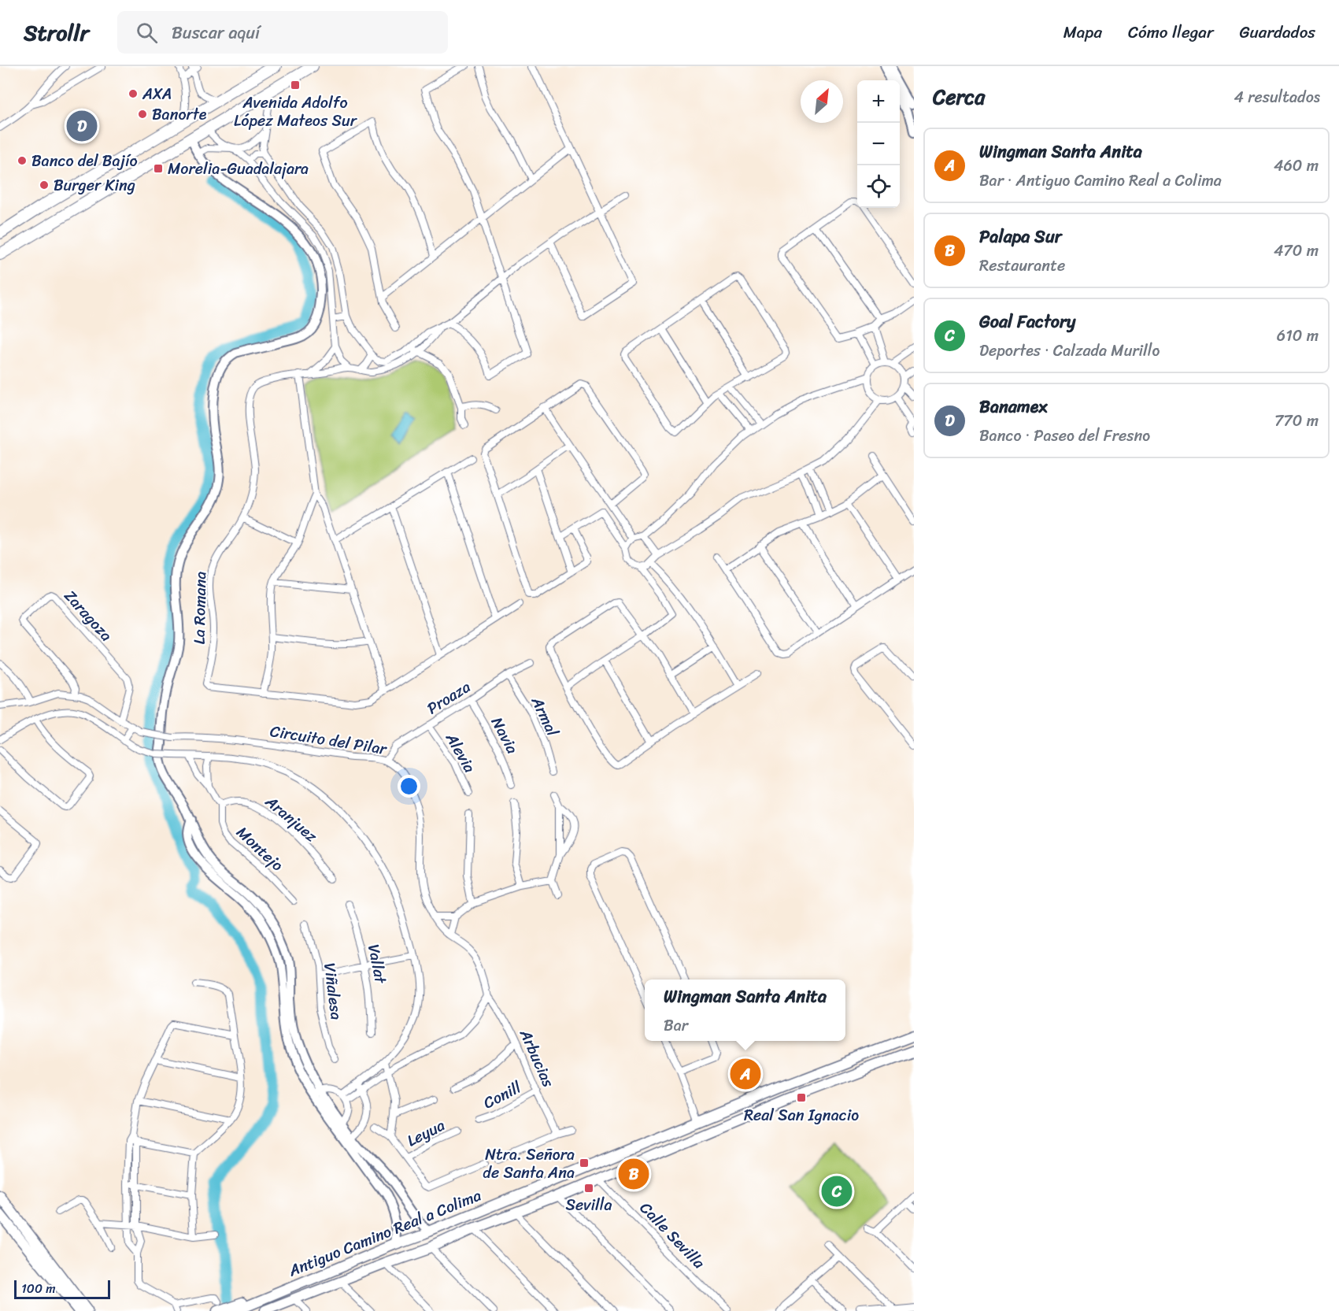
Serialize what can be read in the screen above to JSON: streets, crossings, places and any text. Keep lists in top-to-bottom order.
{
  "streets": {
    "main road": ["Antiguo Camino Real a Colima"],
    "street": [
      "La Romana",
      "Zaragoza",
      "Proaza",
      "Armal",
      "Navia",
      "Circuito del Pilar",
      "Alevia",
      "Aranjuez",
      "Montejo",
      "Vallat",
      "Viñalesa",
      "Arbucias",
      "Conill",
      "Leyua",
      "Calle Sevilla"
    ]
  },
  "crossings": [
    ["Zaragoza", "Circuito del Pilar"],
    ["Proaza", "Armal"],
    ["Proaza", "Navia"],
    ["Proaza", "Circuito del Pilar"],
    ["Proaza", "Alevia"],
    ["Circuito del Pilar", "Arbucias"],
    ["Aranjuez", "Montejo"],
    ["Arbucias", "Conill"],
    ["Antiguo Camino Real a Colima", "Calle Sevilla"]
  ],
  "places": {
    "transit": [
      "Avenida Adolfo López Mateos Sur",
      "Morelia-Guadalajara",
      "Real San Ignacio",
      "Ntra. Señora de Santa Ana",
      "Sevilla"
    ],
    "other": [
      "AXA",
      "Banorte",
      "Banco del Bajío",
      "Burger King"
    ]
  },
  "scale_bar": "100 m",
  "north": "top right",
  "page": {
    "header": "Strollr",
    "search": "Buscar aquí",
    "nav": ["Mapa", "Cómo llegar", "Guardados"],
    "heading": ["Cerca", "4 resultados"],
    "map_buttons": ["+", "−"],
    "pins": [
      "D",
      "A",
      "B",
      "C"
    ],
    "list": [
      {
        "mark": "A",
        "name": "Wingman Santa Anita",
        "note": "Bar · Antiguo Camino Real a Colima",
        "value": "460 m"
      },
      {
        "mark": "B",
        "name": "Palapa Sur",
        "note": "Restaurante",
        "value": "470 m"
      },
      {
        "mark": "C",
        "name": "Goal Factory",
        "note": "Deportes · Calzada Murillo",
        "value": "610 m"
      },
      {
        "mark": "D",
        "name": "Banamex",
        "note": "Banco · Paseo del Fresno",
        "value": "770 m"
      }
    ],
    "popup": ["Wingman Santa Anita", "Bar"],
    "scale": "100 m"
  }
}
